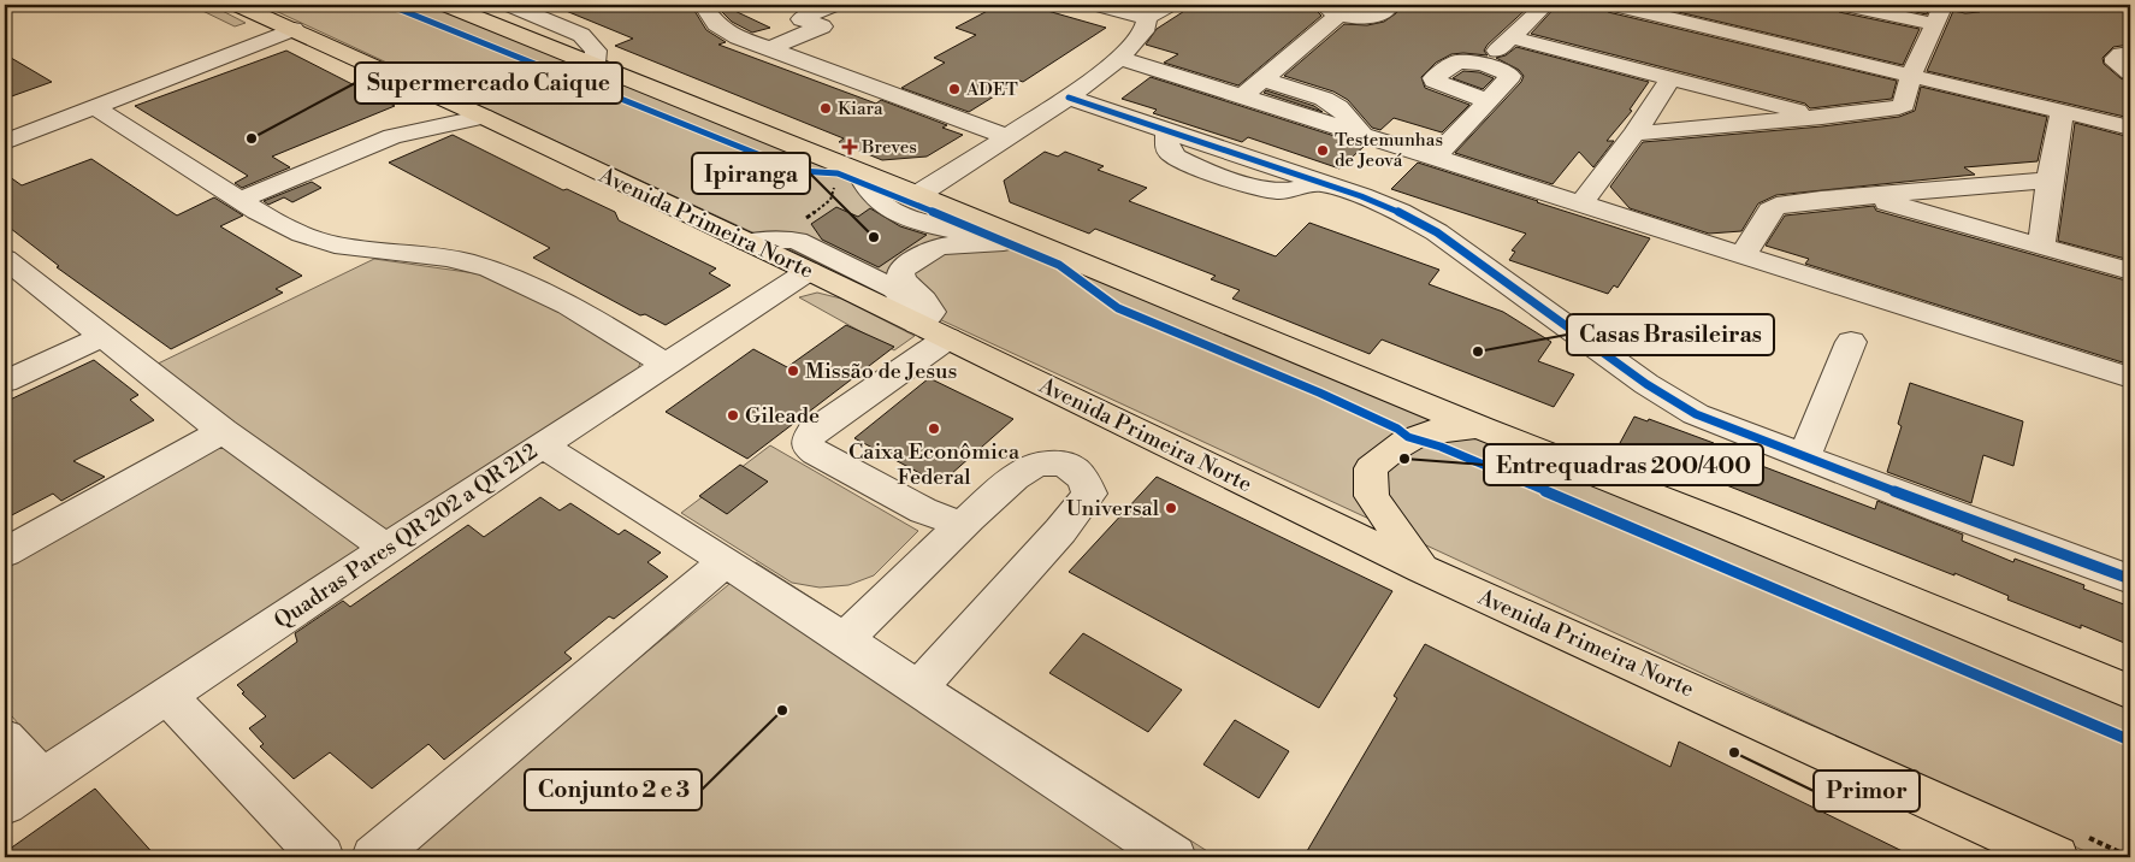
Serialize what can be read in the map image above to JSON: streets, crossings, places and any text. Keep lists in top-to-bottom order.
{
  "streets": {
    "main road": ["Avenida Primeira Norte"],
    "street": ["Quadras Pares QR 202 a QR 212"]
  },
  "crossings": [
    ["Avenida Primeira Norte", "Quadras Pares QR 202 a QR 212"]
  ],
  "places": {
    "other": [
      "ADET",
      "Kiara",
      "Supermercado Caique",
      "Testemunhas de Jeová",
      "Ipiranga",
      "Casas Brasileiras",
      "Missão de Jesus",
      "Gileade",
      "Caixa Econômica Federal",
      "Entrequadras 200/400",
      "Universal",
      "Conjunto 2 e 3",
      "Primor"
    ],
    "health": ["Breves"]
  }
}
